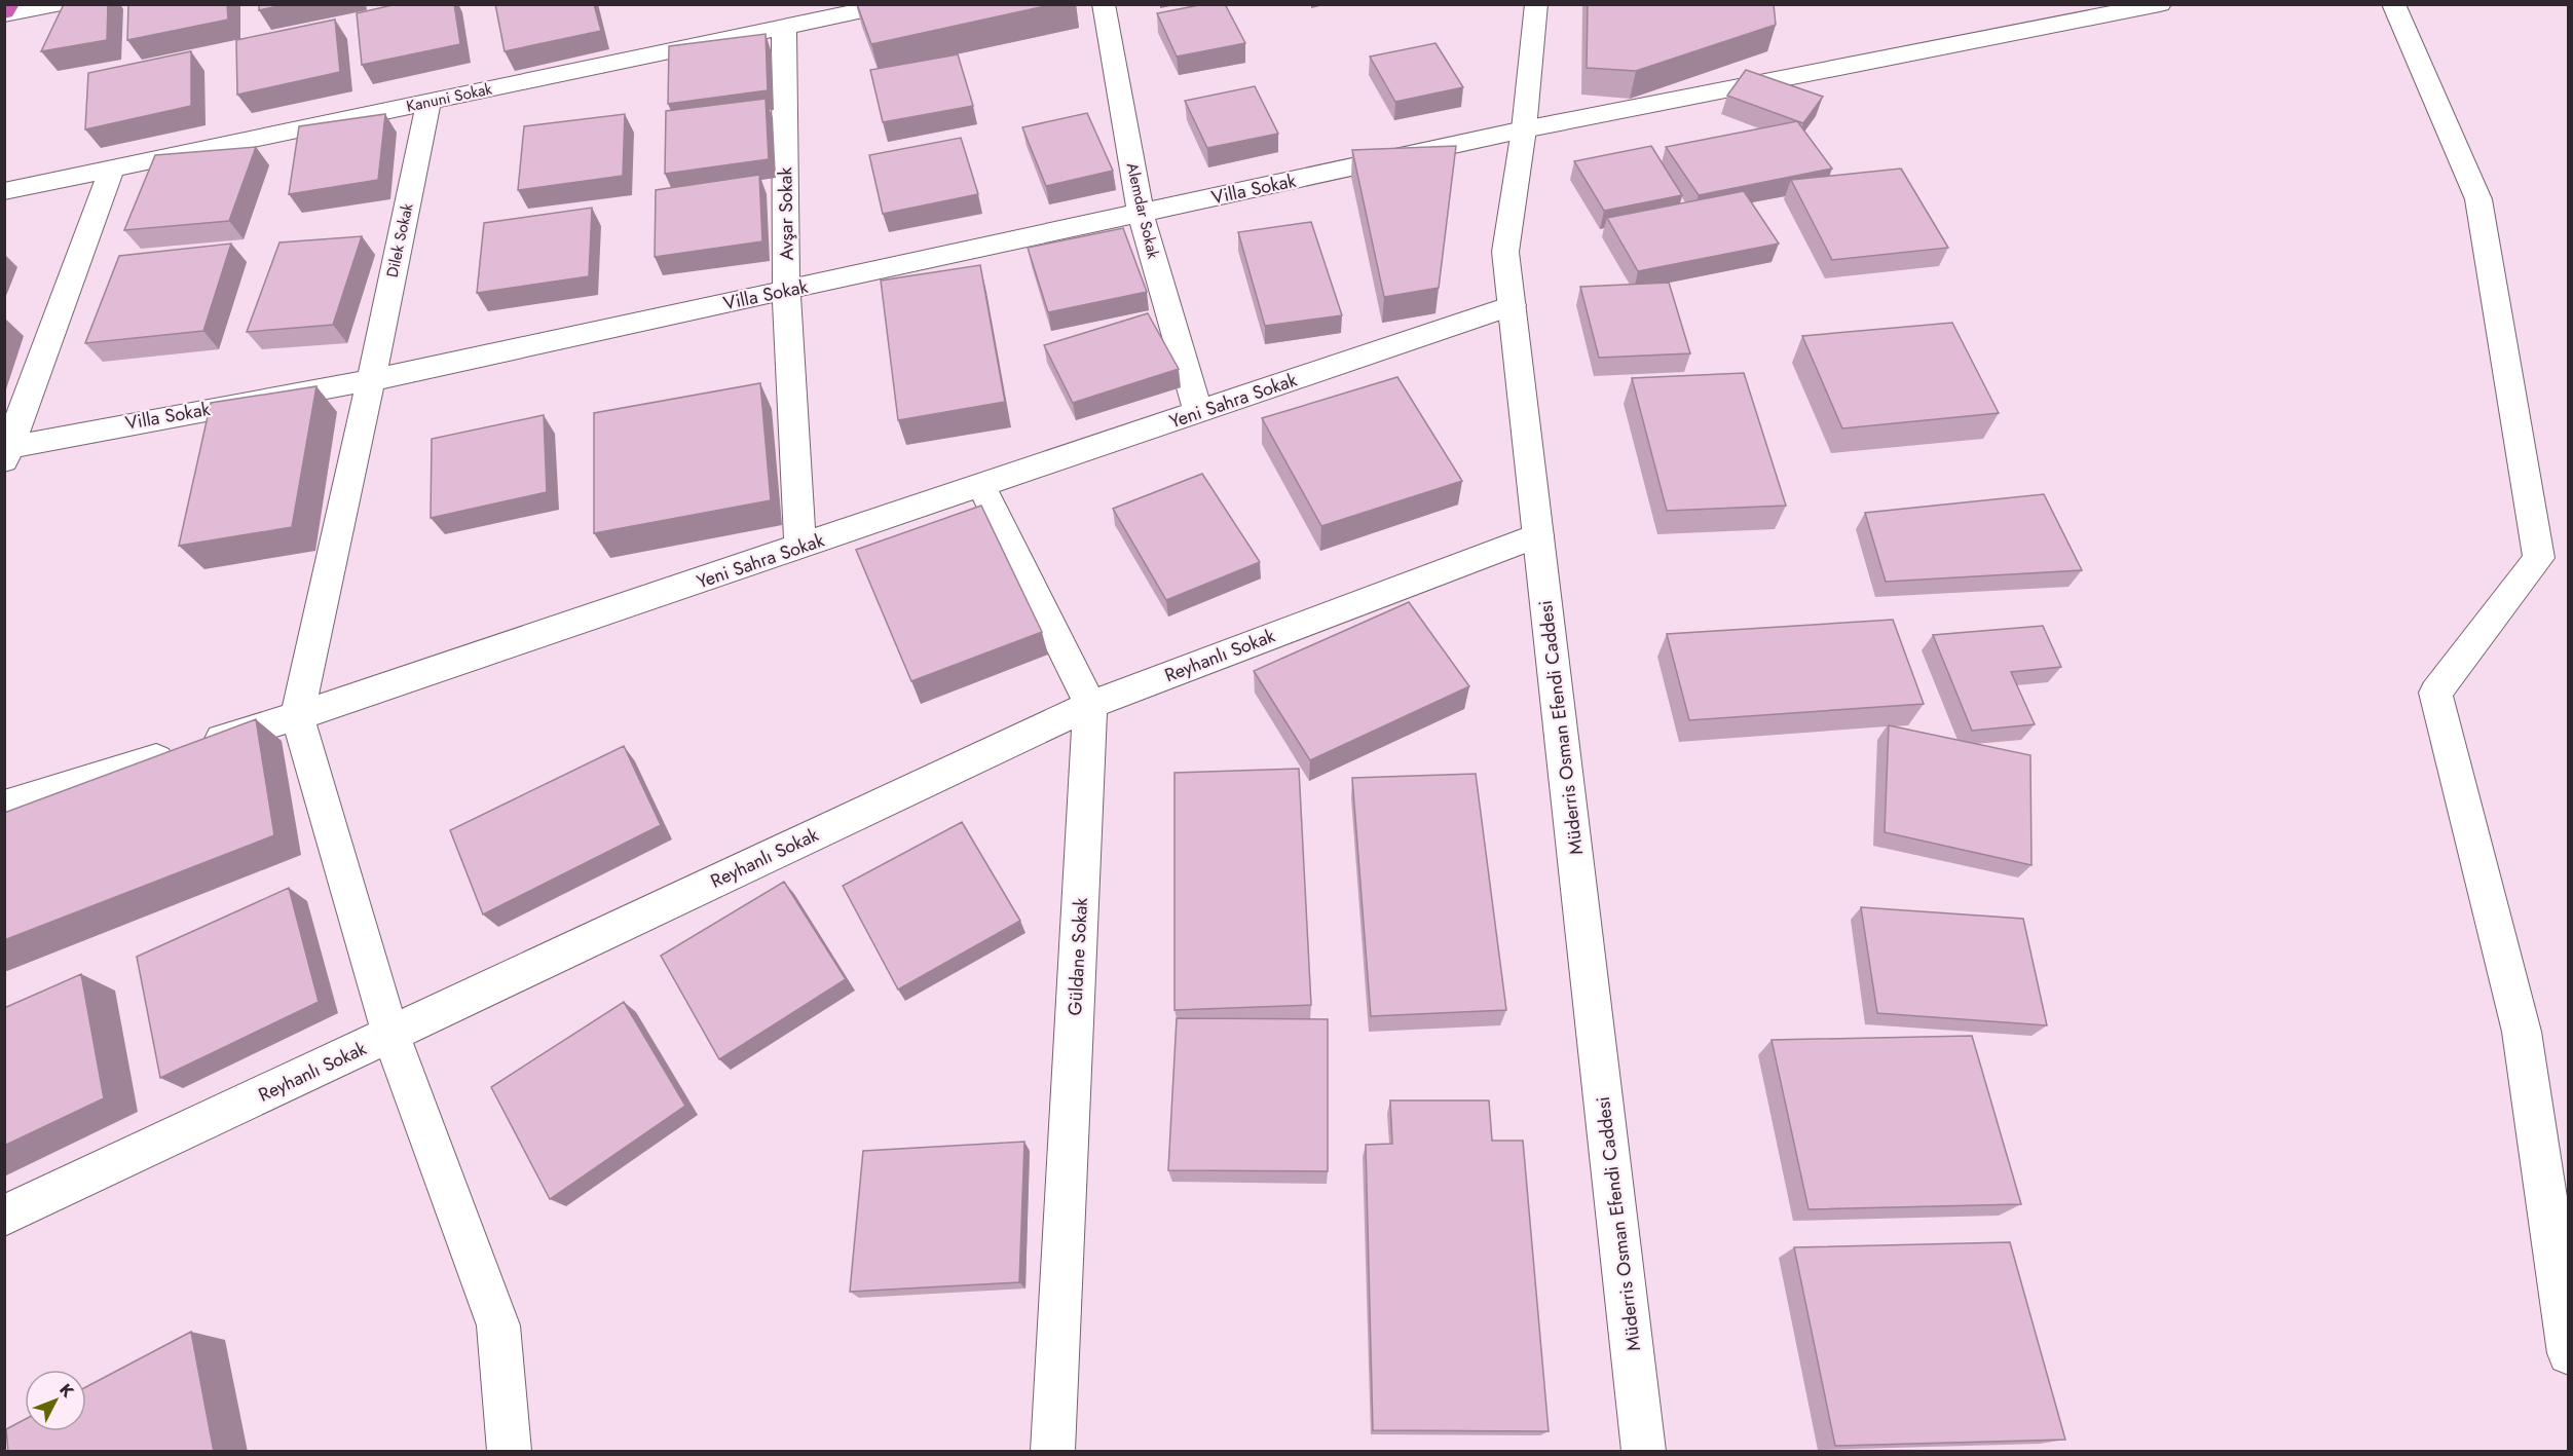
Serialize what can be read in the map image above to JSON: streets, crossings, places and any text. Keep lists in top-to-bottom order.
{
  "streets": {
    "street": [
      "Kanuni Sokak",
      "Villa Sokak",
      "Alemdar Sokak",
      "Avşar Sokak",
      "Dilek Sokak",
      "Yeni Sahra Sokak",
      "Reyhanlı Sokak",
      "Müderris Osman Efendi Caddesi",
      "Güldane Sokak"
    ]
  },
  "crossings": [
    ["Kanuni Sokak", "Avşar Sokak"],
    ["Kanuni Sokak", "Dilek Sokak"],
    ["Villa Sokak", "Alemdar Sokak"],
    ["Villa Sokak", "Avşar Sokak"],
    ["Villa Sokak", "Dilek Sokak"],
    ["Villa Sokak", "Müderris Osman Efendi Caddesi"],
    ["Alemdar Sokak", "Yeni Sahra Sokak"],
    ["Avşar Sokak", "Yeni Sahra Sokak"],
    ["Dilek Sokak", "Yeni Sahra Sokak"],
    ["Yeni Sahra Sokak", "Müderris Osman Efendi Caddesi"],
    ["Yeni Sahra Sokak", "Güldane Sokak"],
    ["Reyhanlı Sokak", "Müderris Osman Efendi Caddesi"],
    ["Reyhanlı Sokak", "Güldane Sokak"]
  ],
  "north": "top right"
}
